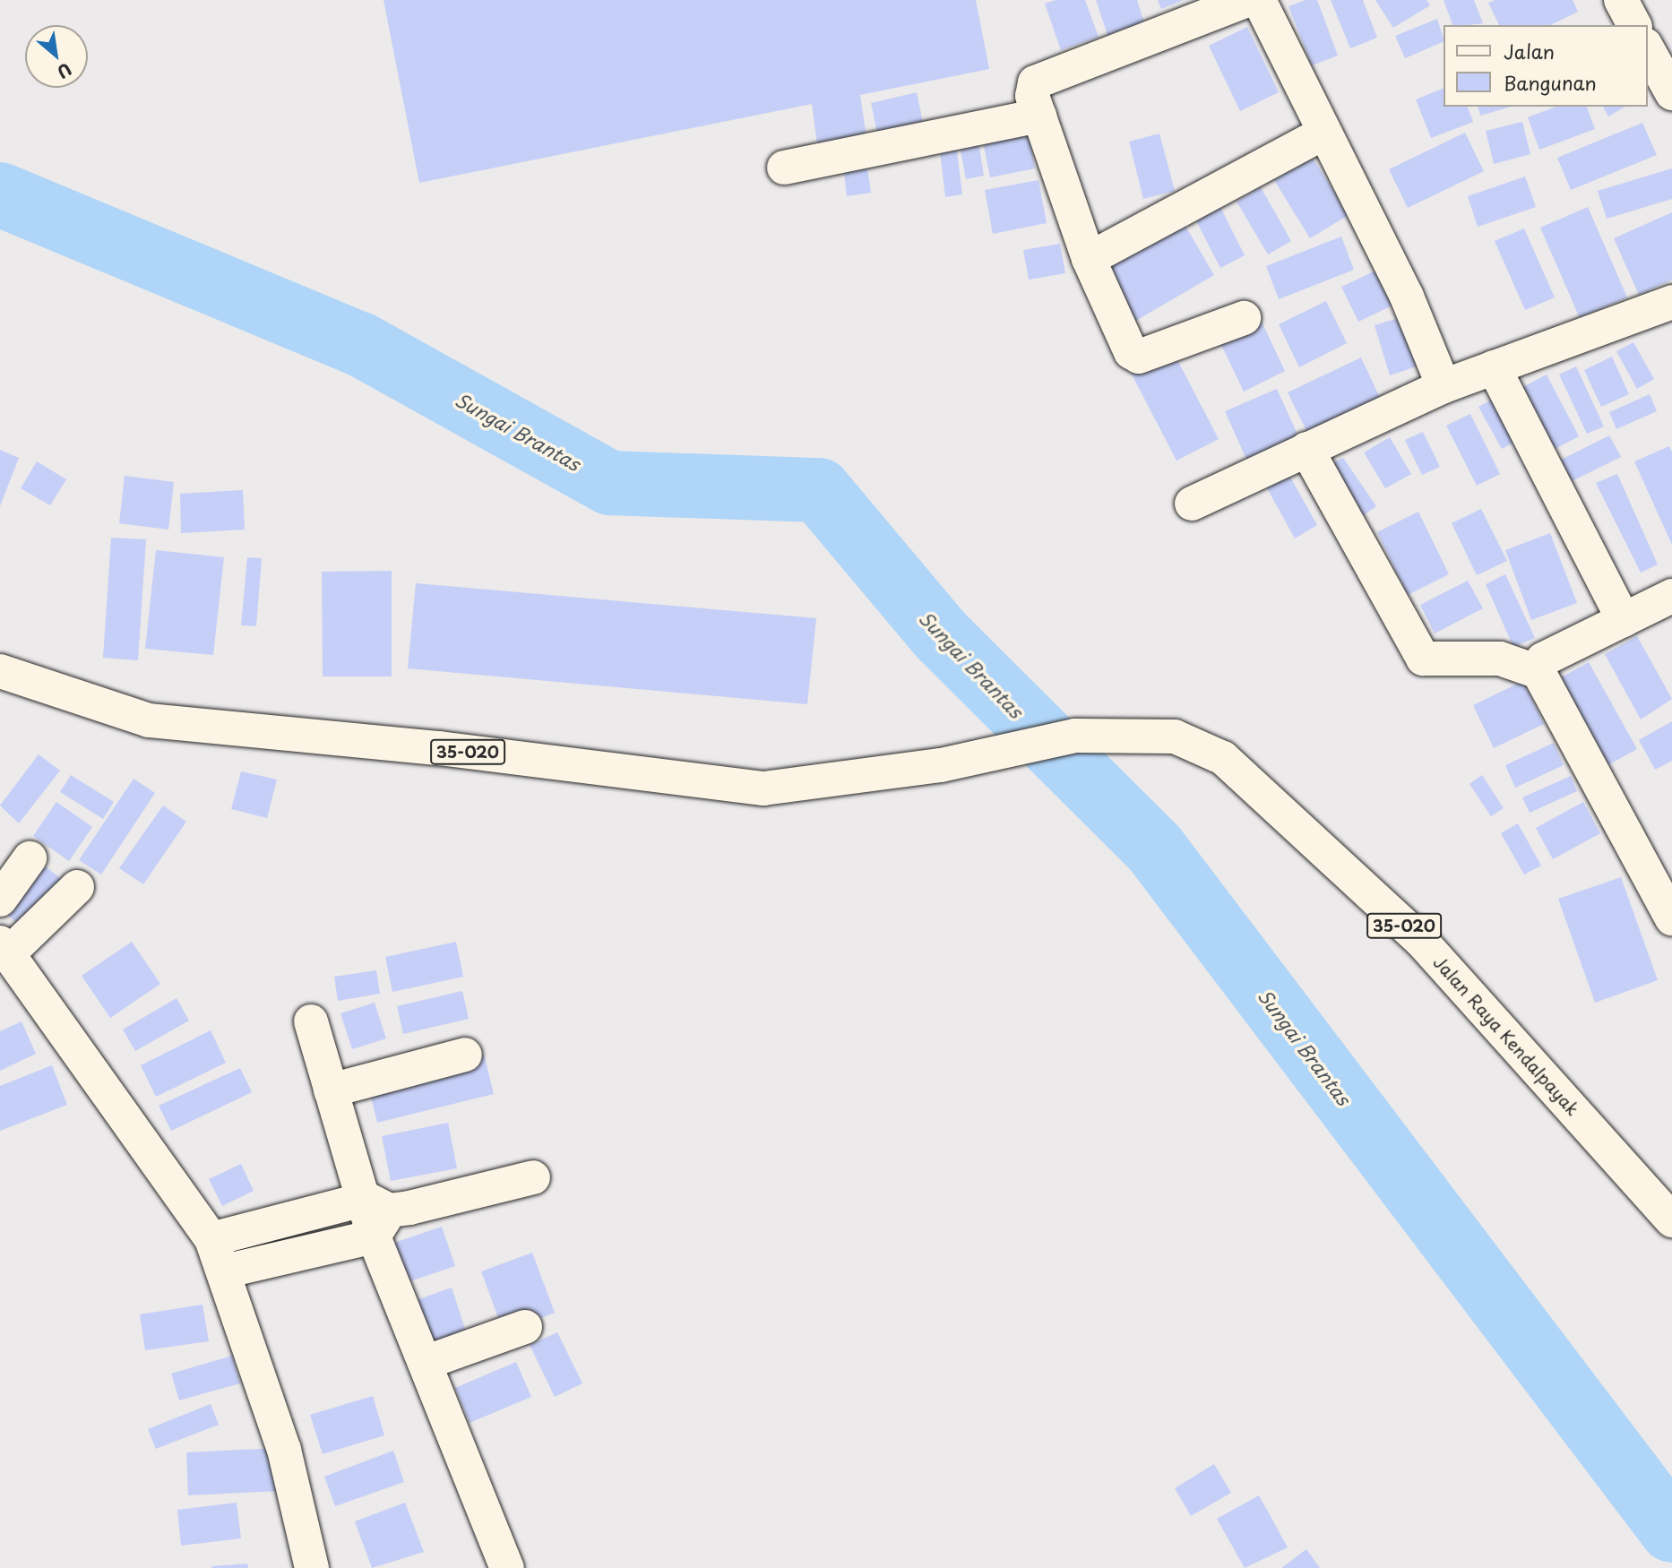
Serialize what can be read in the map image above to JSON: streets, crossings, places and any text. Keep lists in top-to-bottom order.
{
  "streets": {
    "street": ["35-020", "Jalan Raya Kendalpayak"]
  },
  "water": ["Sungai Brantas"],
  "legend": ["Jalan", "Bangunan"],
  "north": "bottom right"
}
